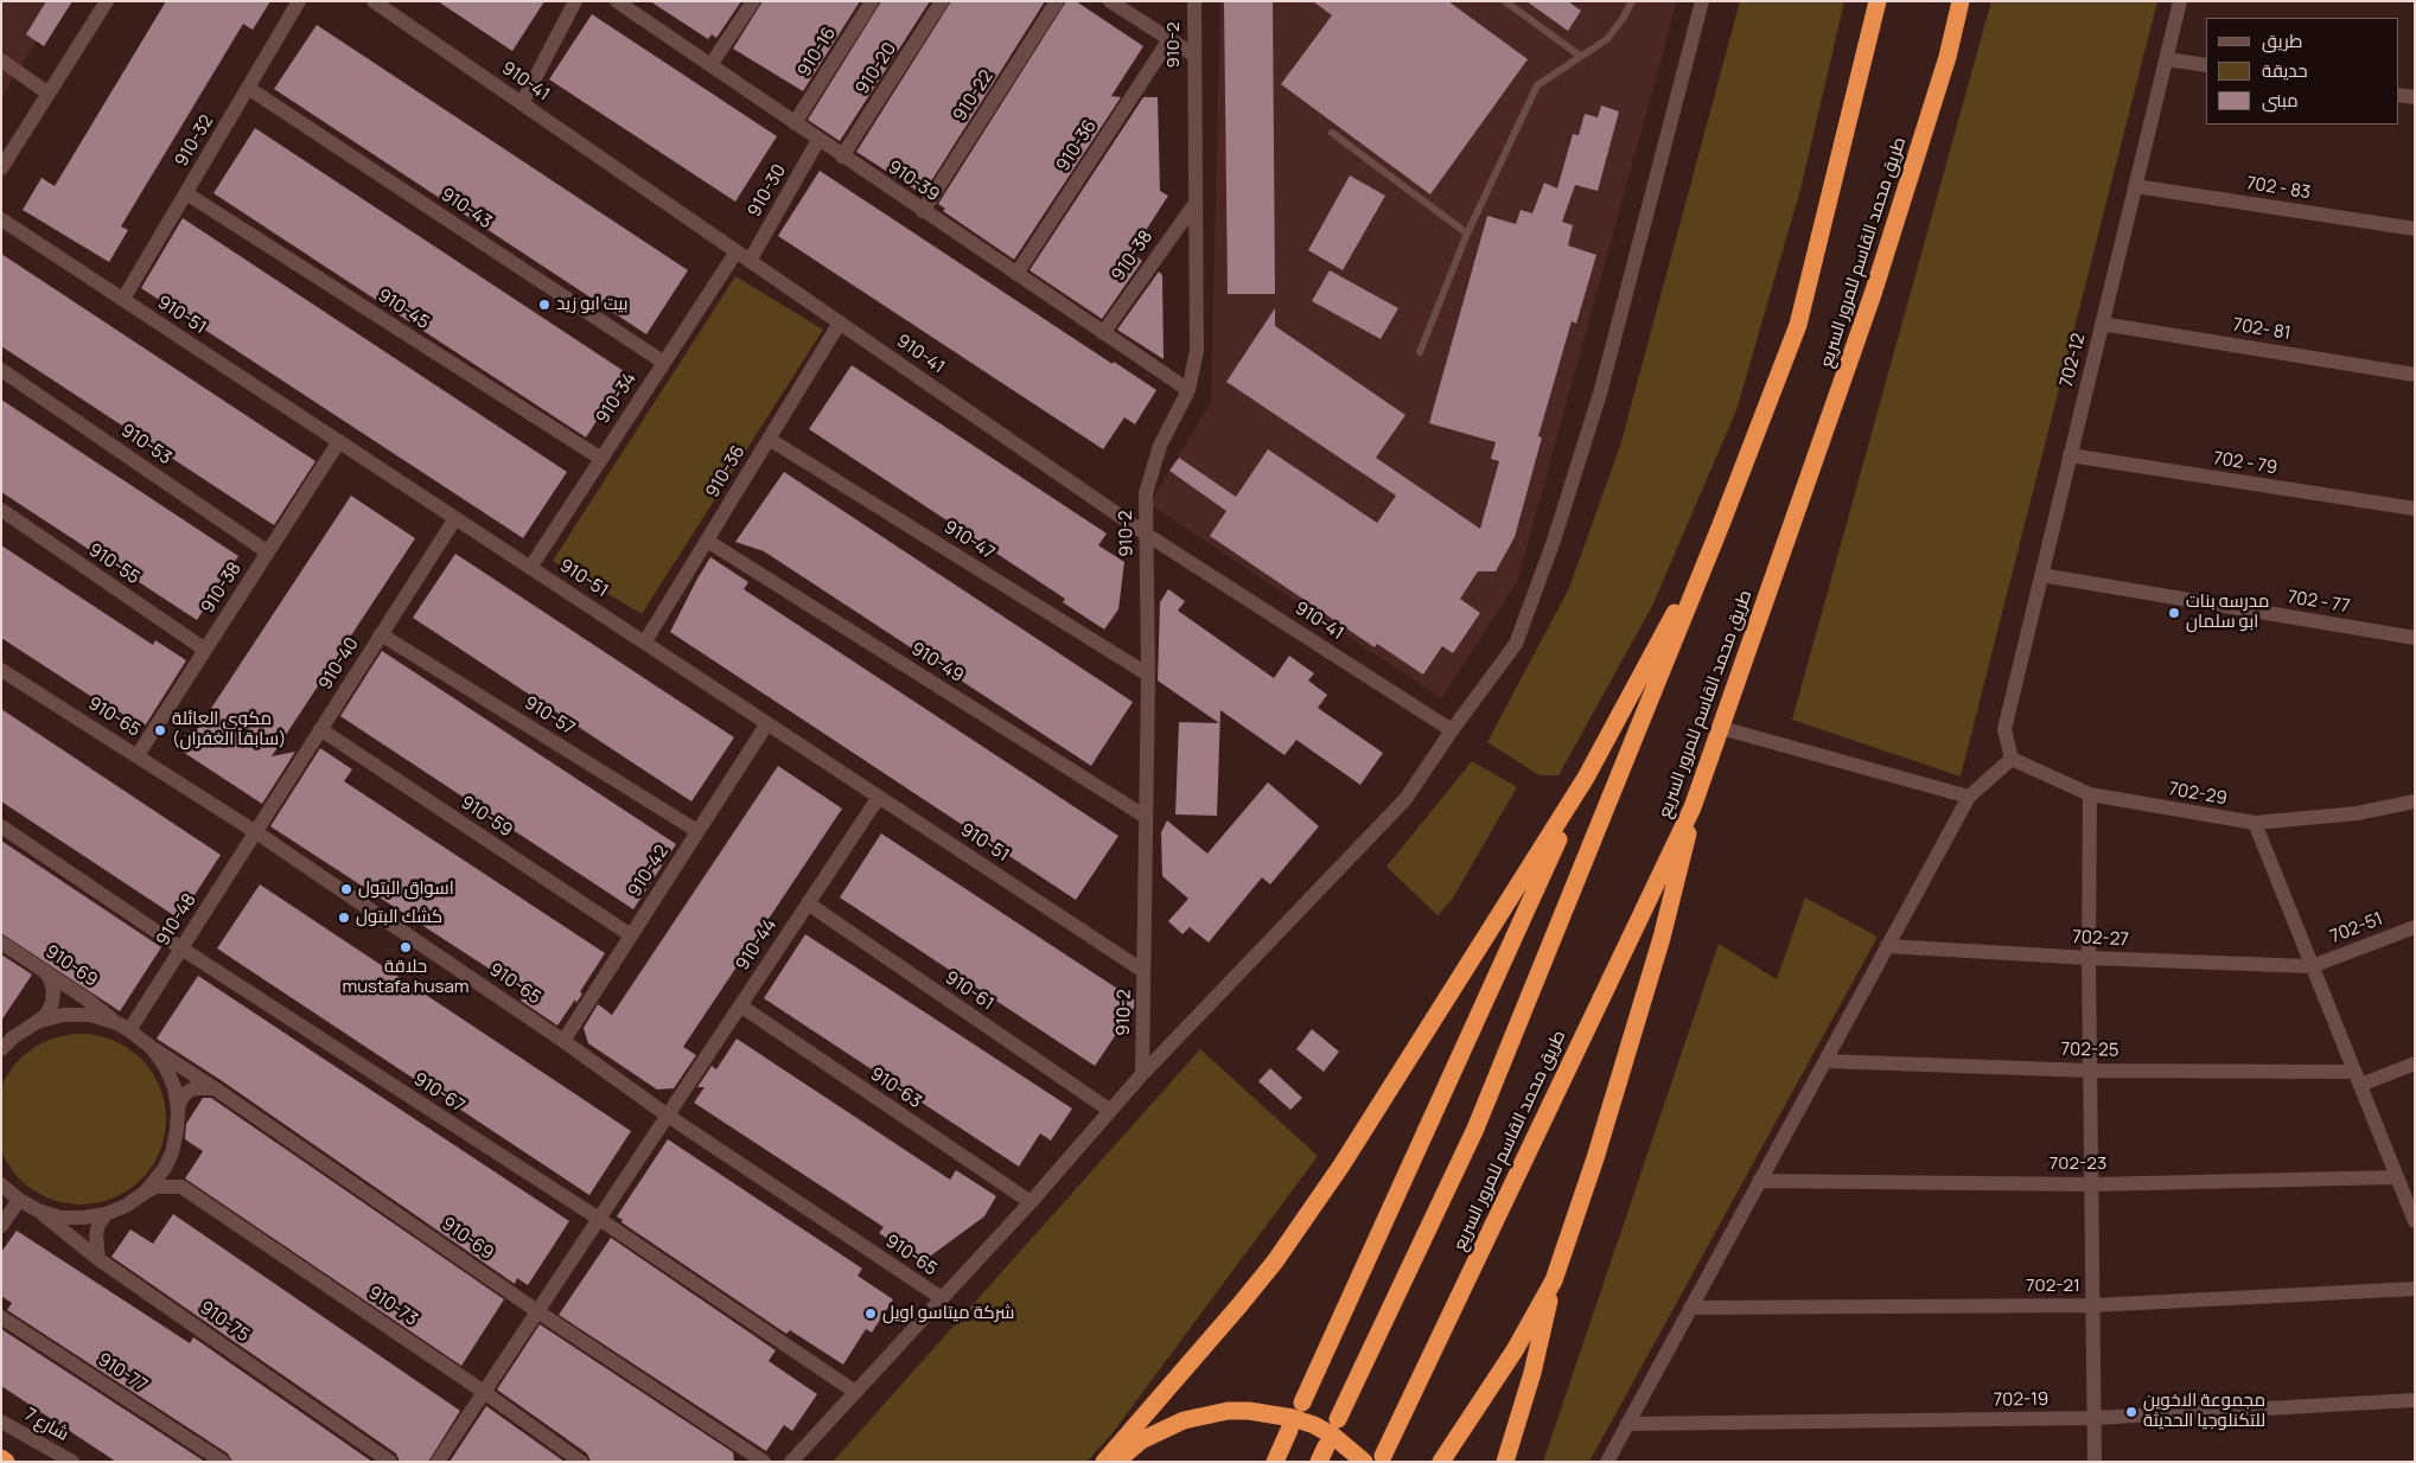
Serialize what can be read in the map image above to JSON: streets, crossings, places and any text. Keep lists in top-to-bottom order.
{
  "streets": {
    "highway": ["طريق محمد القاسم للمرور السريع"],
    "street": [
      "910-2",
      "910-16",
      "910-20",
      "910-41",
      "910-22",
      "910-32",
      "910-36",
      "910-39",
      "702 - 83",
      "910-30",
      "910-43",
      "910-38",
      "910-45",
      "910-51",
      "702- 81",
      "702-12",
      "910-34",
      "910-53",
      "702 - 79",
      "910-47",
      "910-55",
      "702 - 77",
      "910-49",
      "910-40",
      "910-57",
      "910-65",
      "702-29",
      "910-59",
      "910-42",
      "910-48",
      "702-51",
      "702-27",
      "910-44",
      "910-69",
      "910-61",
      "702-25",
      "910-63",
      "910-67",
      "702-23",
      "702-21",
      "910-73",
      "910-75",
      "910-77",
      "702-19",
      "شارع 7"
    ]
  },
  "crossings": [
    ["910-2", "910-41"],
    ["910-2", "910-39"],
    ["910-2", "910-38"],
    ["910-2", "910-51"],
    ["910-2", "910-47"],
    ["910-2", "910-49"],
    ["910-16", "910-39"],
    ["910-20", "910-39"],
    ["910-41", "910-36"],
    ["910-41", "910-30"],
    ["910-41", "910-34"],
    ["910-22", "910-39"],
    ["910-32", "910-43"],
    ["910-32", "910-45"],
    ["910-32", "910-51"],
    ["910-36", "910-39"],
    ["910-36", "910-51"],
    ["910-36", "910-47"],
    ["910-36", "910-49"],
    ["910-39", "910-30"],
    ["910-39", "910-38"],
    ["702 - 83", "702-12"],
    ["910-43", "910-34"],
    ["910-38", "910-51"],
    ["910-38", "910-53"],
    ["910-38", "910-55"],
    ["910-38", "910-65"],
    ["910-45", "910-34"],
    ["910-51", "910-34"],
    ["910-51", "910-40"],
    ["910-51", "910-42"],
    ["910-51", "910-44"],
    ["702- 81", "702-12"],
    ["702-12", "702 - 79"],
    ["702-12", "702 - 77"],
    ["702-12", "702-29"],
    ["910-40", "910-57"],
    ["910-40", "910-65"],
    ["910-40", "910-59"],
    ["910-40", "910-48"],
    ["910-57", "910-42"],
    ["910-65", "910-42"],
    ["910-65", "910-48"],
    ["910-65", "910-44"],
    ["910-59", "910-42"],
    ["910-48", "910-69"],
    ["910-48", "910-67"],
    ["702-51", "702-27"],
    ["910-44", "910-69"],
    ["910-44", "910-61"],
    ["910-44", "910-63"],
    ["910-44", "910-67"],
    ["910-44", "910-73"]
  ],
  "places": [
    "بيت ابو زيد",
    "مدرسه بنات ابو سلمان",
    "مكوى العائلة (سابقاً الغفران)",
    "اسواق البتول",
    "كشك البتول",
    "حلاقة mustafa husam",
    "شركة ميتاسو اويل",
    "مجموعة الاخوين للتكنلوجيا الحديثة"
  ],
  "legend": ["طريق", "حديقة", "مبنى"]
}
